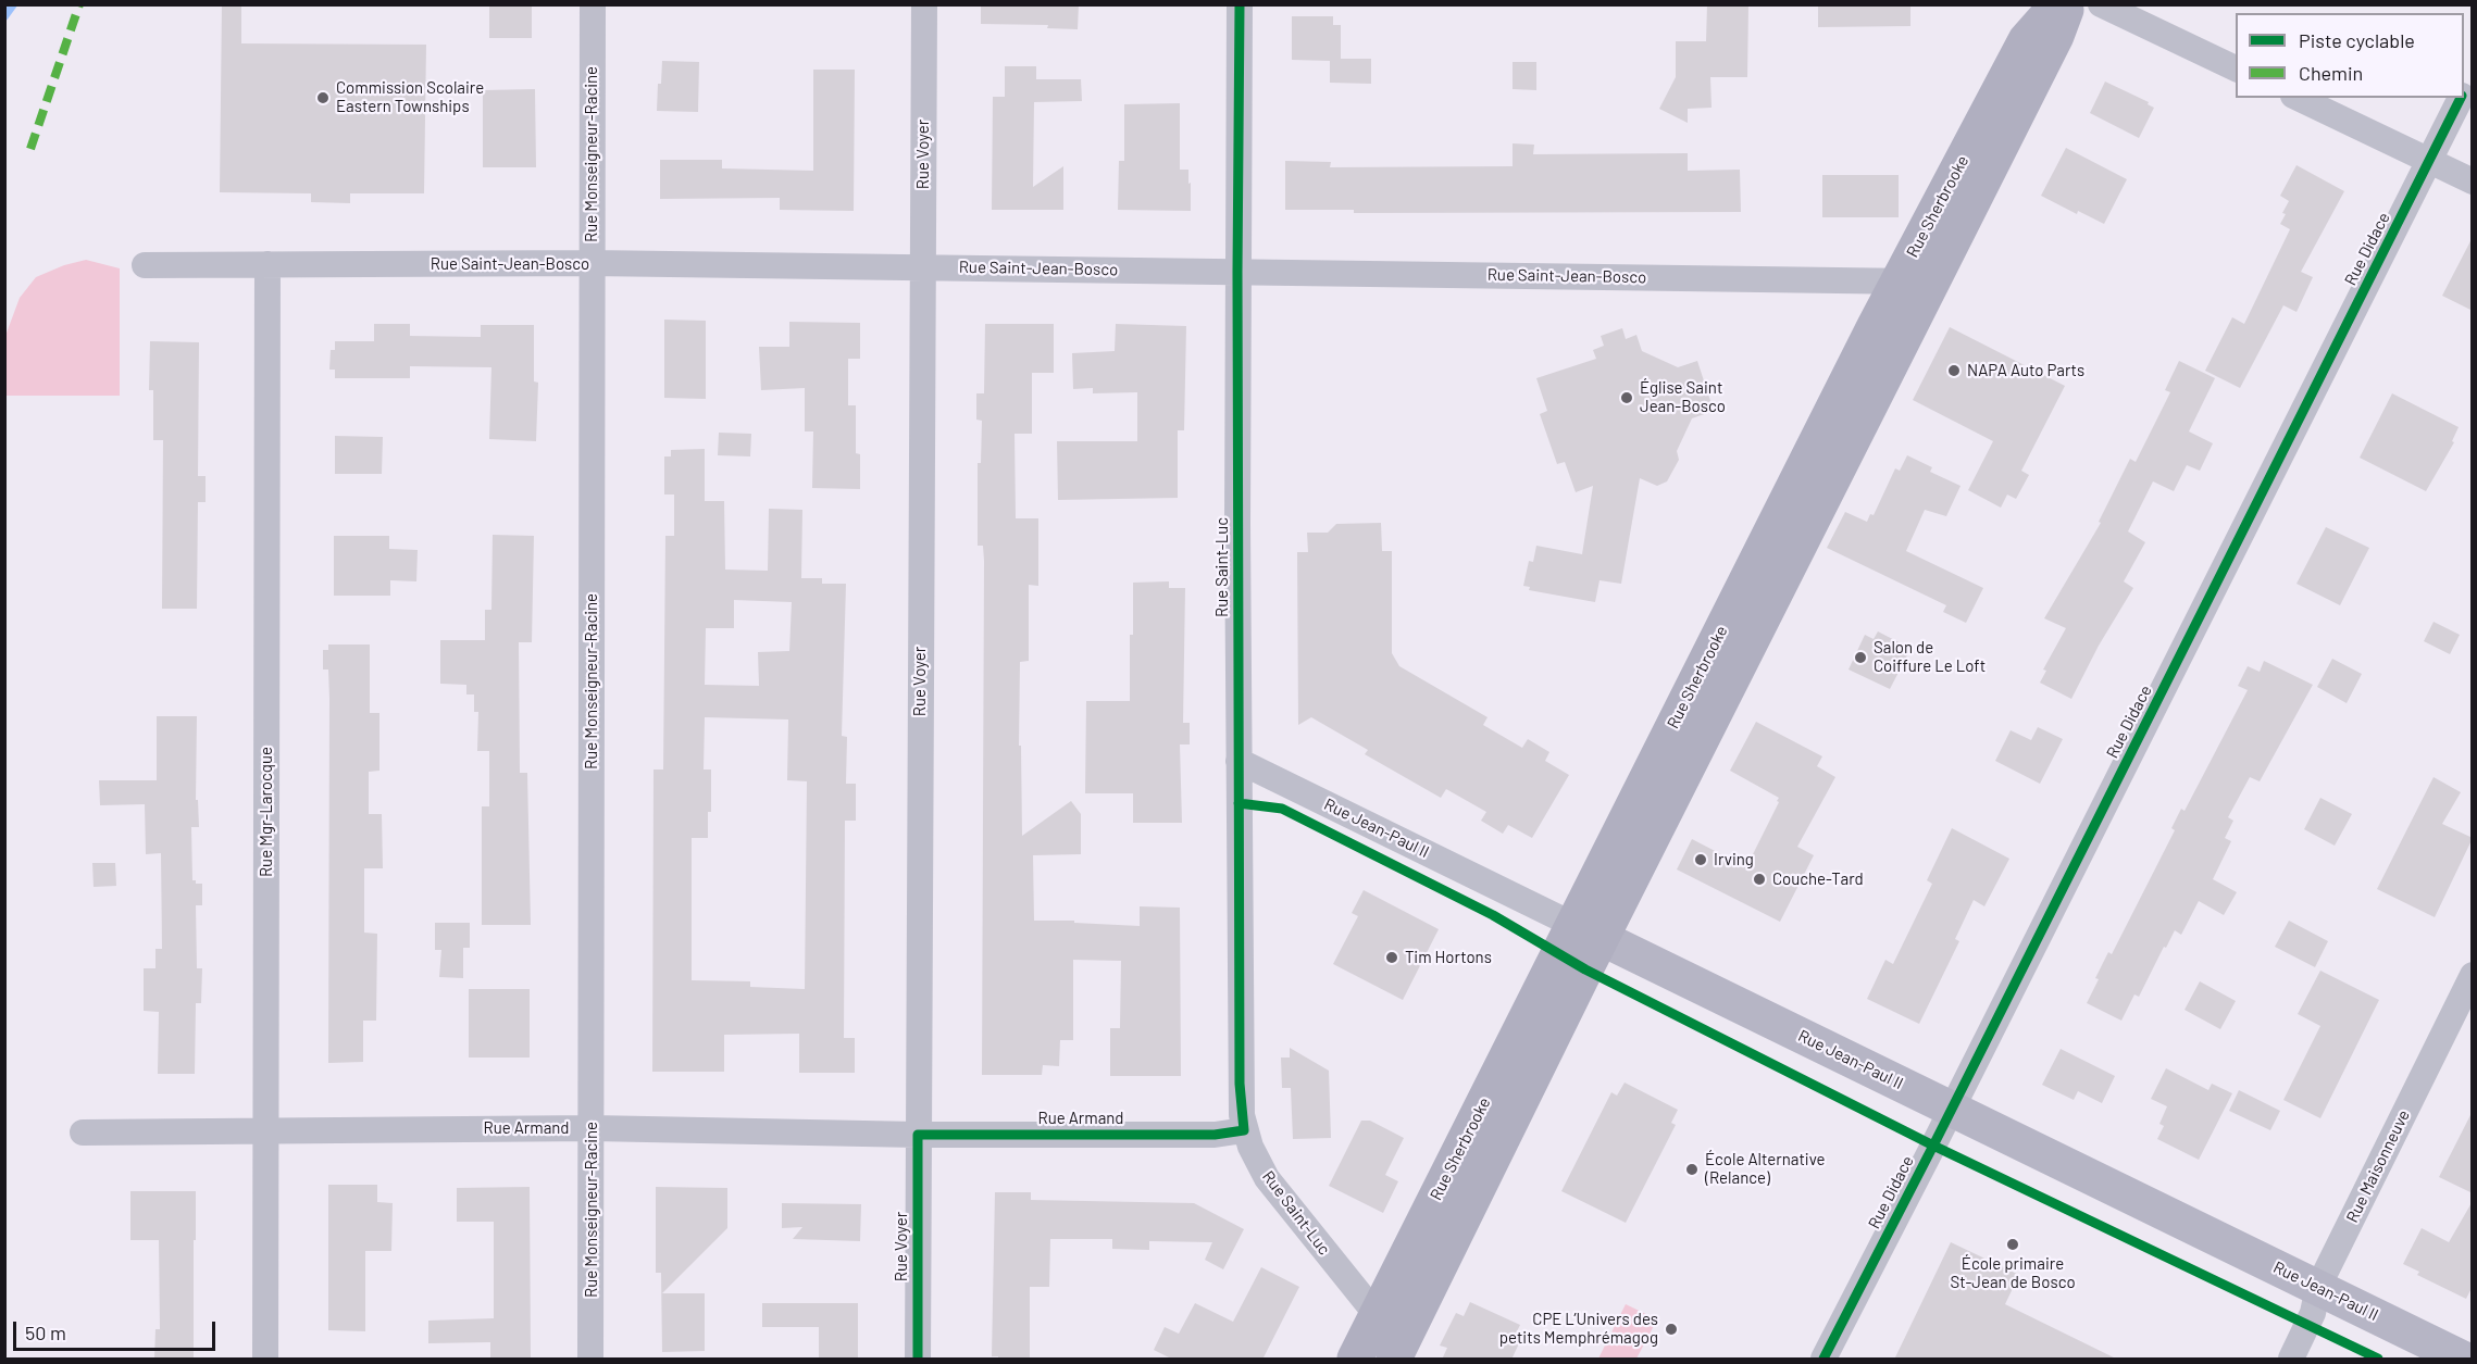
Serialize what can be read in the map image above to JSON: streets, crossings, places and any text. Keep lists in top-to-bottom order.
{
  "streets": {
    "main road": ["Rue Sherbrooke"],
    "street": [
      "Rue Monseigneur-Racine",
      "Rue Voyer",
      "Rue Didace",
      "Rue Saint-Jean-Bosco",
      "Rue Saint-Luc",
      "Rue Mgr-Larocque",
      "Rue Jean-Paul II",
      "Rue Armand",
      "Rue Maisonneuve"
    ]
  },
  "crossings": [
    ["Rue Monseigneur-Racine", "Rue Saint-Jean-Bosco"],
    ["Rue Monseigneur-Racine", "Rue Armand"],
    ["Rue Voyer", "Rue Saint-Jean-Bosco"],
    ["Rue Voyer", "Rue Armand"],
    ["Rue Sherbrooke", "Rue Saint-Jean-Bosco"],
    ["Rue Sherbrooke", "Rue Saint-Luc"],
    ["Rue Sherbrooke", "Rue Jean-Paul II"],
    ["Rue Didace", "Rue Jean-Paul II"],
    ["Rue Saint-Jean-Bosco", "Rue Saint-Luc"],
    ["Rue Saint-Jean-Bosco", "Rue Mgr-Larocque"],
    ["Rue Saint-Luc", "Rue Jean-Paul II"],
    ["Rue Saint-Luc", "Rue Armand"],
    ["Rue Mgr-Larocque", "Rue Armand"],
    ["Rue Jean-Paul II", "Rue Maisonneuve"]
  ],
  "places": [
    "Commission Scolaire Eastern Townships",
    "NAPA Auto Parts",
    "Église Saint Jean-Bosco",
    "Salon de Coiffure Le Loft",
    "Irving",
    "Couche-Tard",
    "Tim Hortons",
    "École Alternative (Relance)",
    "École primaire St-Jean de Bosco",
    "CPE L’Univers des petits Memphrémagog"
  ],
  "legend": ["Piste cyclable", "Chemin"],
  "scale_bar": "50 m"
}
